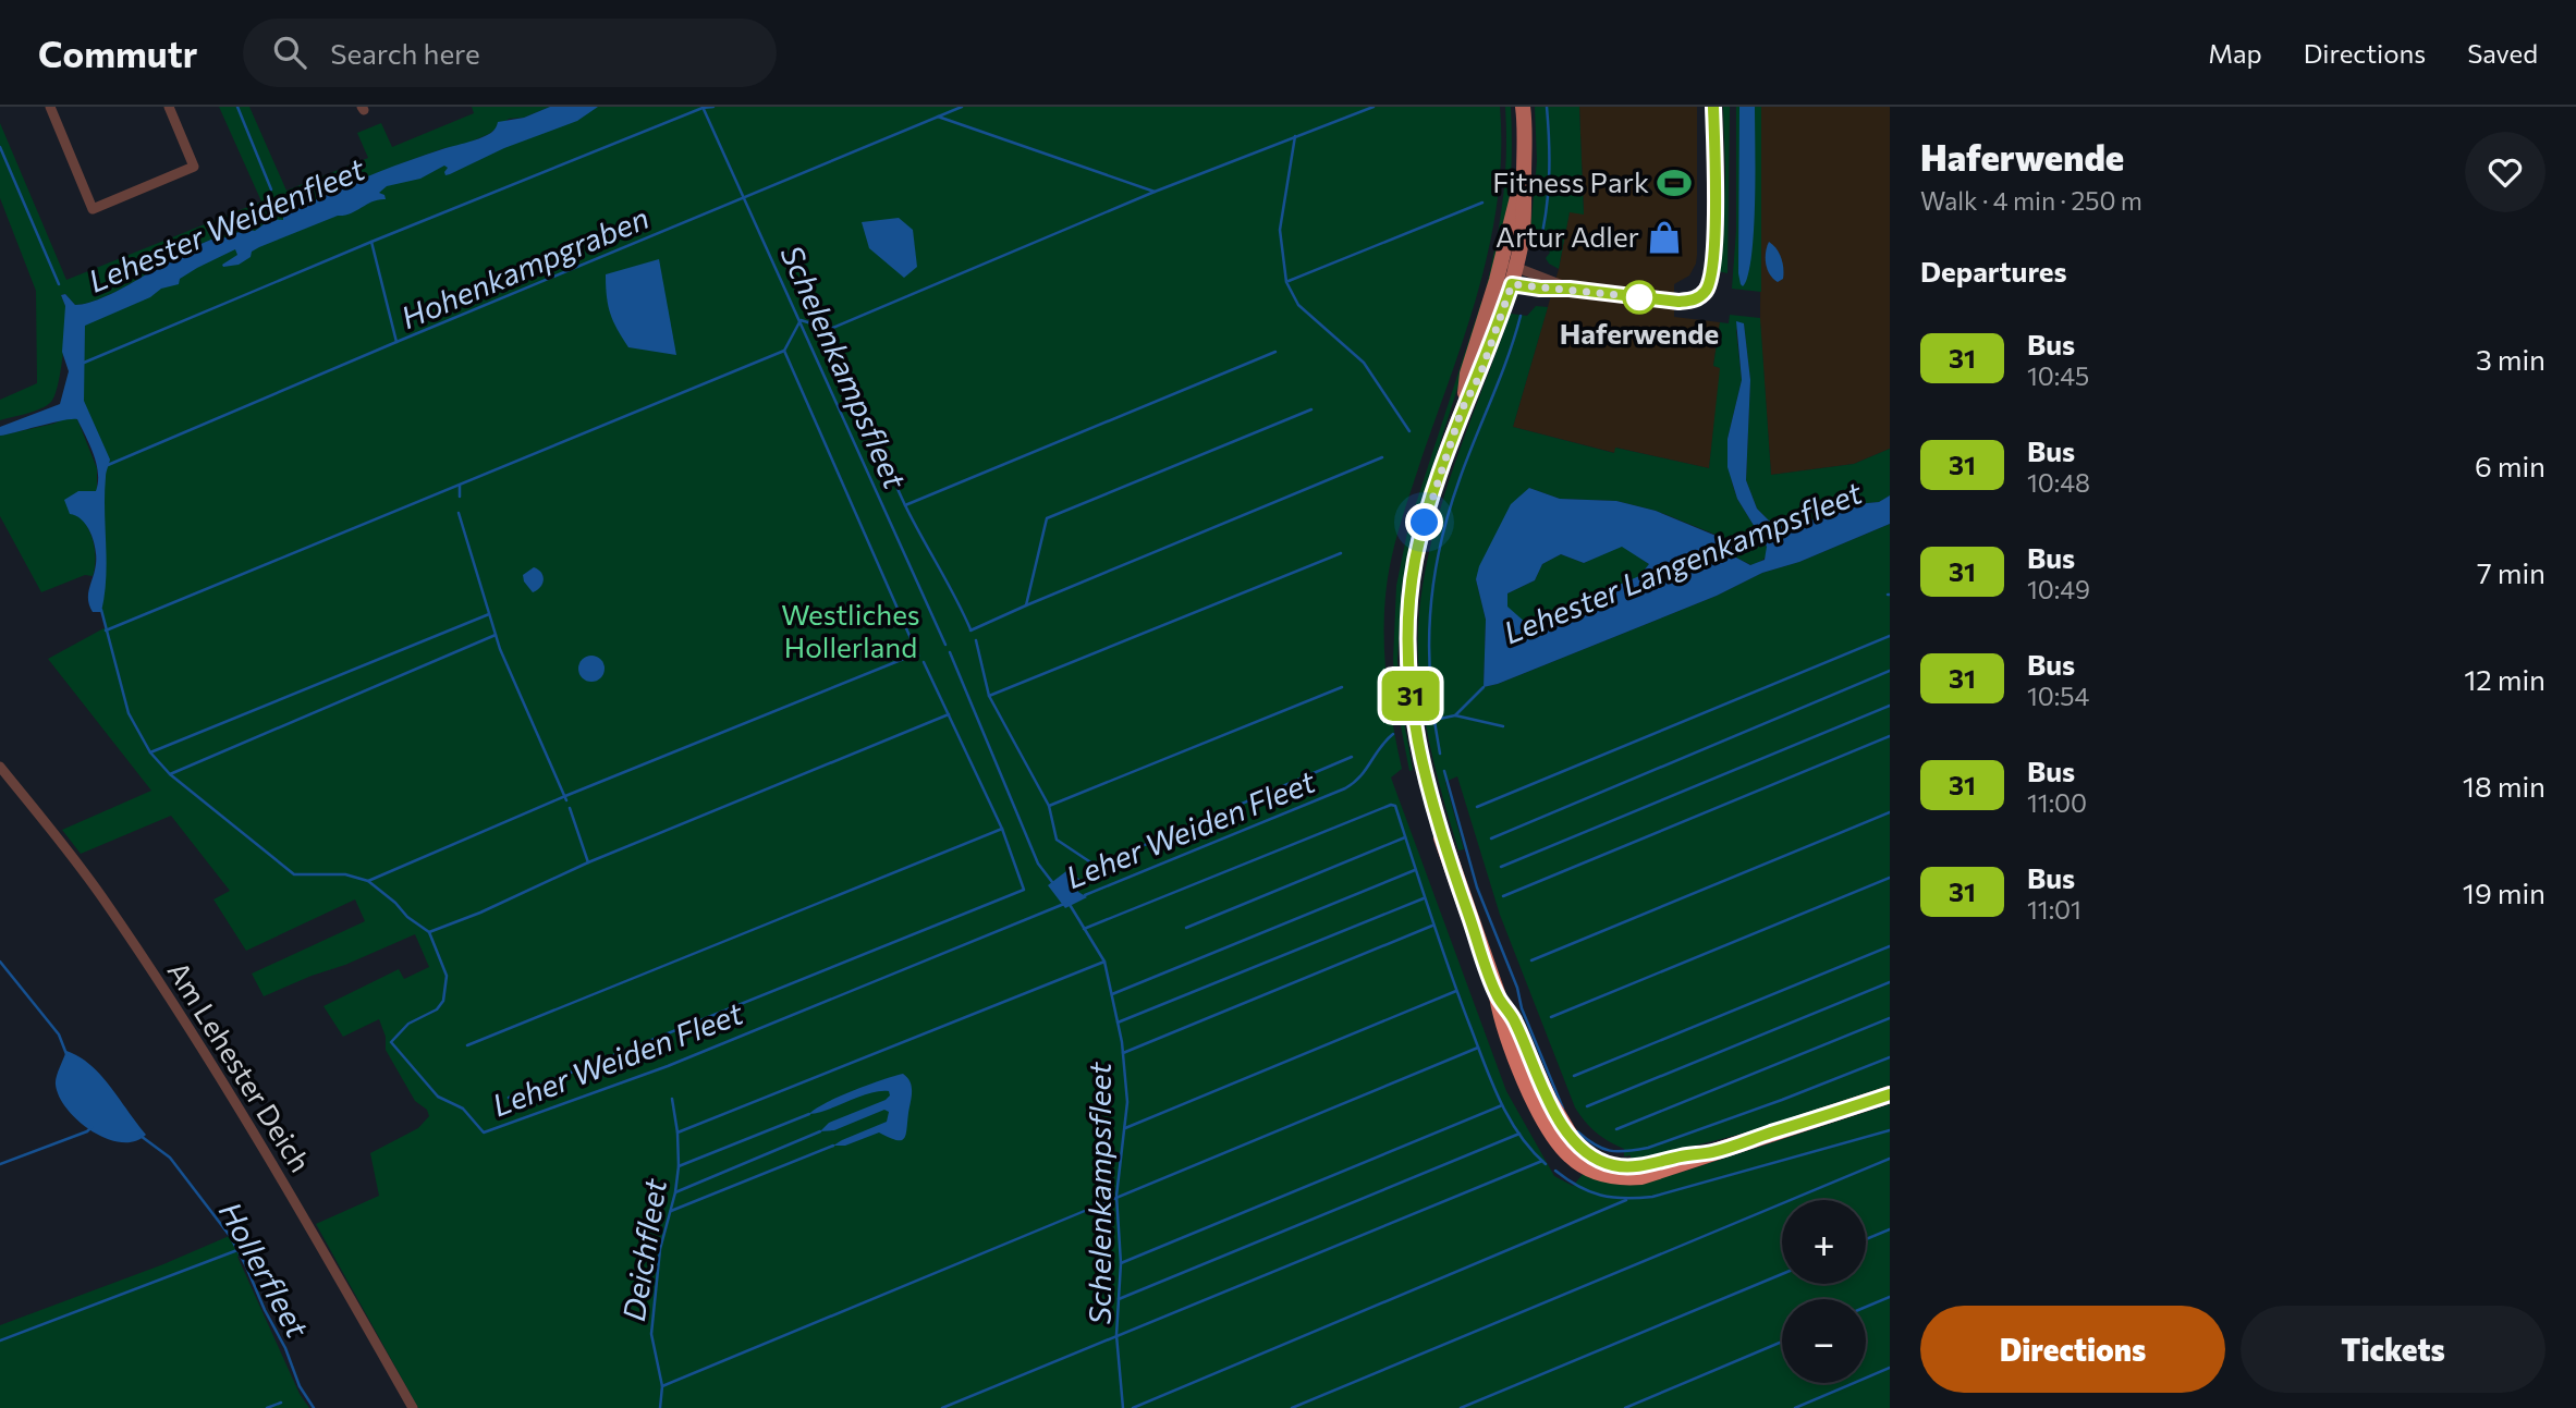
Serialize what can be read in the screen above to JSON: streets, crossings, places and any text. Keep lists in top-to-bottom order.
{
  "streets": {
    "street": ["Am Lehester Deich"]
  },
  "water": [
    "Lehester Weidenfleet",
    "Hohenkampgraben",
    "Schelenkampsfleet",
    "Lehester Langenkampsfleet",
    "Leher Weiden Fleet",
    "Deichfleet",
    "Hollerfleet"
  ],
  "parks": ["Westliches Hollerland"],
  "places": {
    "sports": ["Fitness Park"],
    "shop": ["Artur Adler"],
    "other": ["Haferwende"]
  },
  "lines": ["bus line 31"],
  "page": {
    "header": "Commutr",
    "search": "Search here",
    "nav": ["Map", "Directions", "Saved"],
    "on_map": "31",
    "heading": [
      ["Haferwende", "Walk · 4 min · 250 m"],
      "Departures"
    ],
    "list": [
      {
        "mark": "31",
        "name": "Bus",
        "note": "10:45",
        "value": "3 min"
      },
      {
        "mark": "31",
        "name": "Bus",
        "note": "10:48",
        "value": "6 min"
      },
      {
        "mark": "31",
        "name": "Bus",
        "note": "10:49",
        "value": "7 min"
      },
      {
        "mark": "31",
        "name": "Bus",
        "note": "10:54",
        "value": "12 min"
      },
      {
        "mark": "31",
        "name": "Bus",
        "note": "11:00",
        "value": "18 min"
      },
      {
        "mark": "31",
        "name": "Bus",
        "note": "11:01",
        "value": "19 min"
      }
    ],
    "map_buttons": ["+", "−"],
    "buttons": ["Directions", "Tickets"]
  }
}
